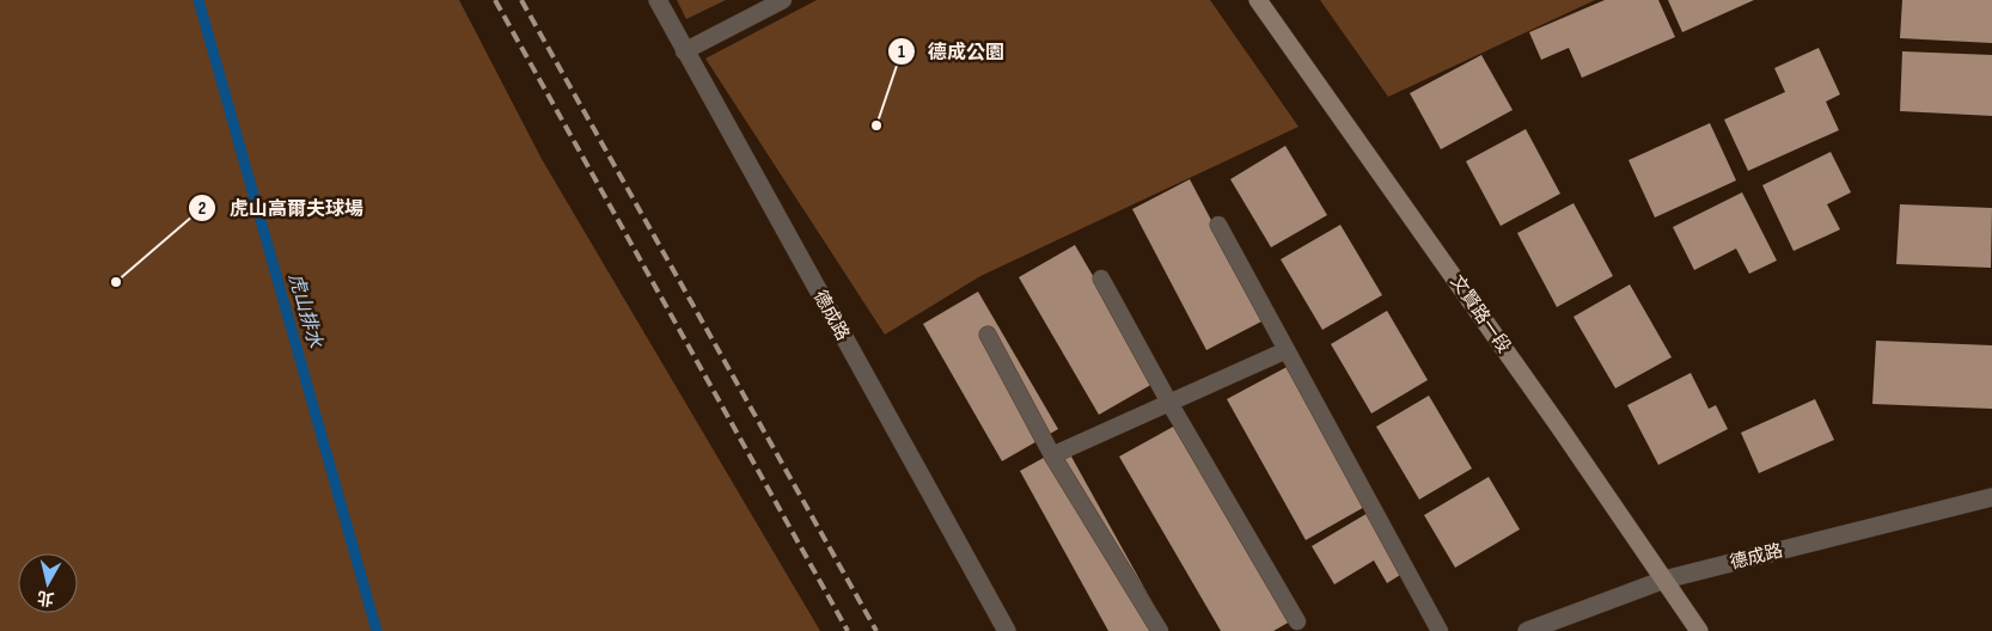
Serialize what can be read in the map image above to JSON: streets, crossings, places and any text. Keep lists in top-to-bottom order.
{
  "streets": {
    "street": ["文賢路一段", "德成路"]
  },
  "crossings": [
    ["文賢路一段", "德成路"]
  ],
  "water": ["虎山排水"],
  "places": ["德成公園", "虎山高爾夫球場"],
  "north": "bottom"
}
